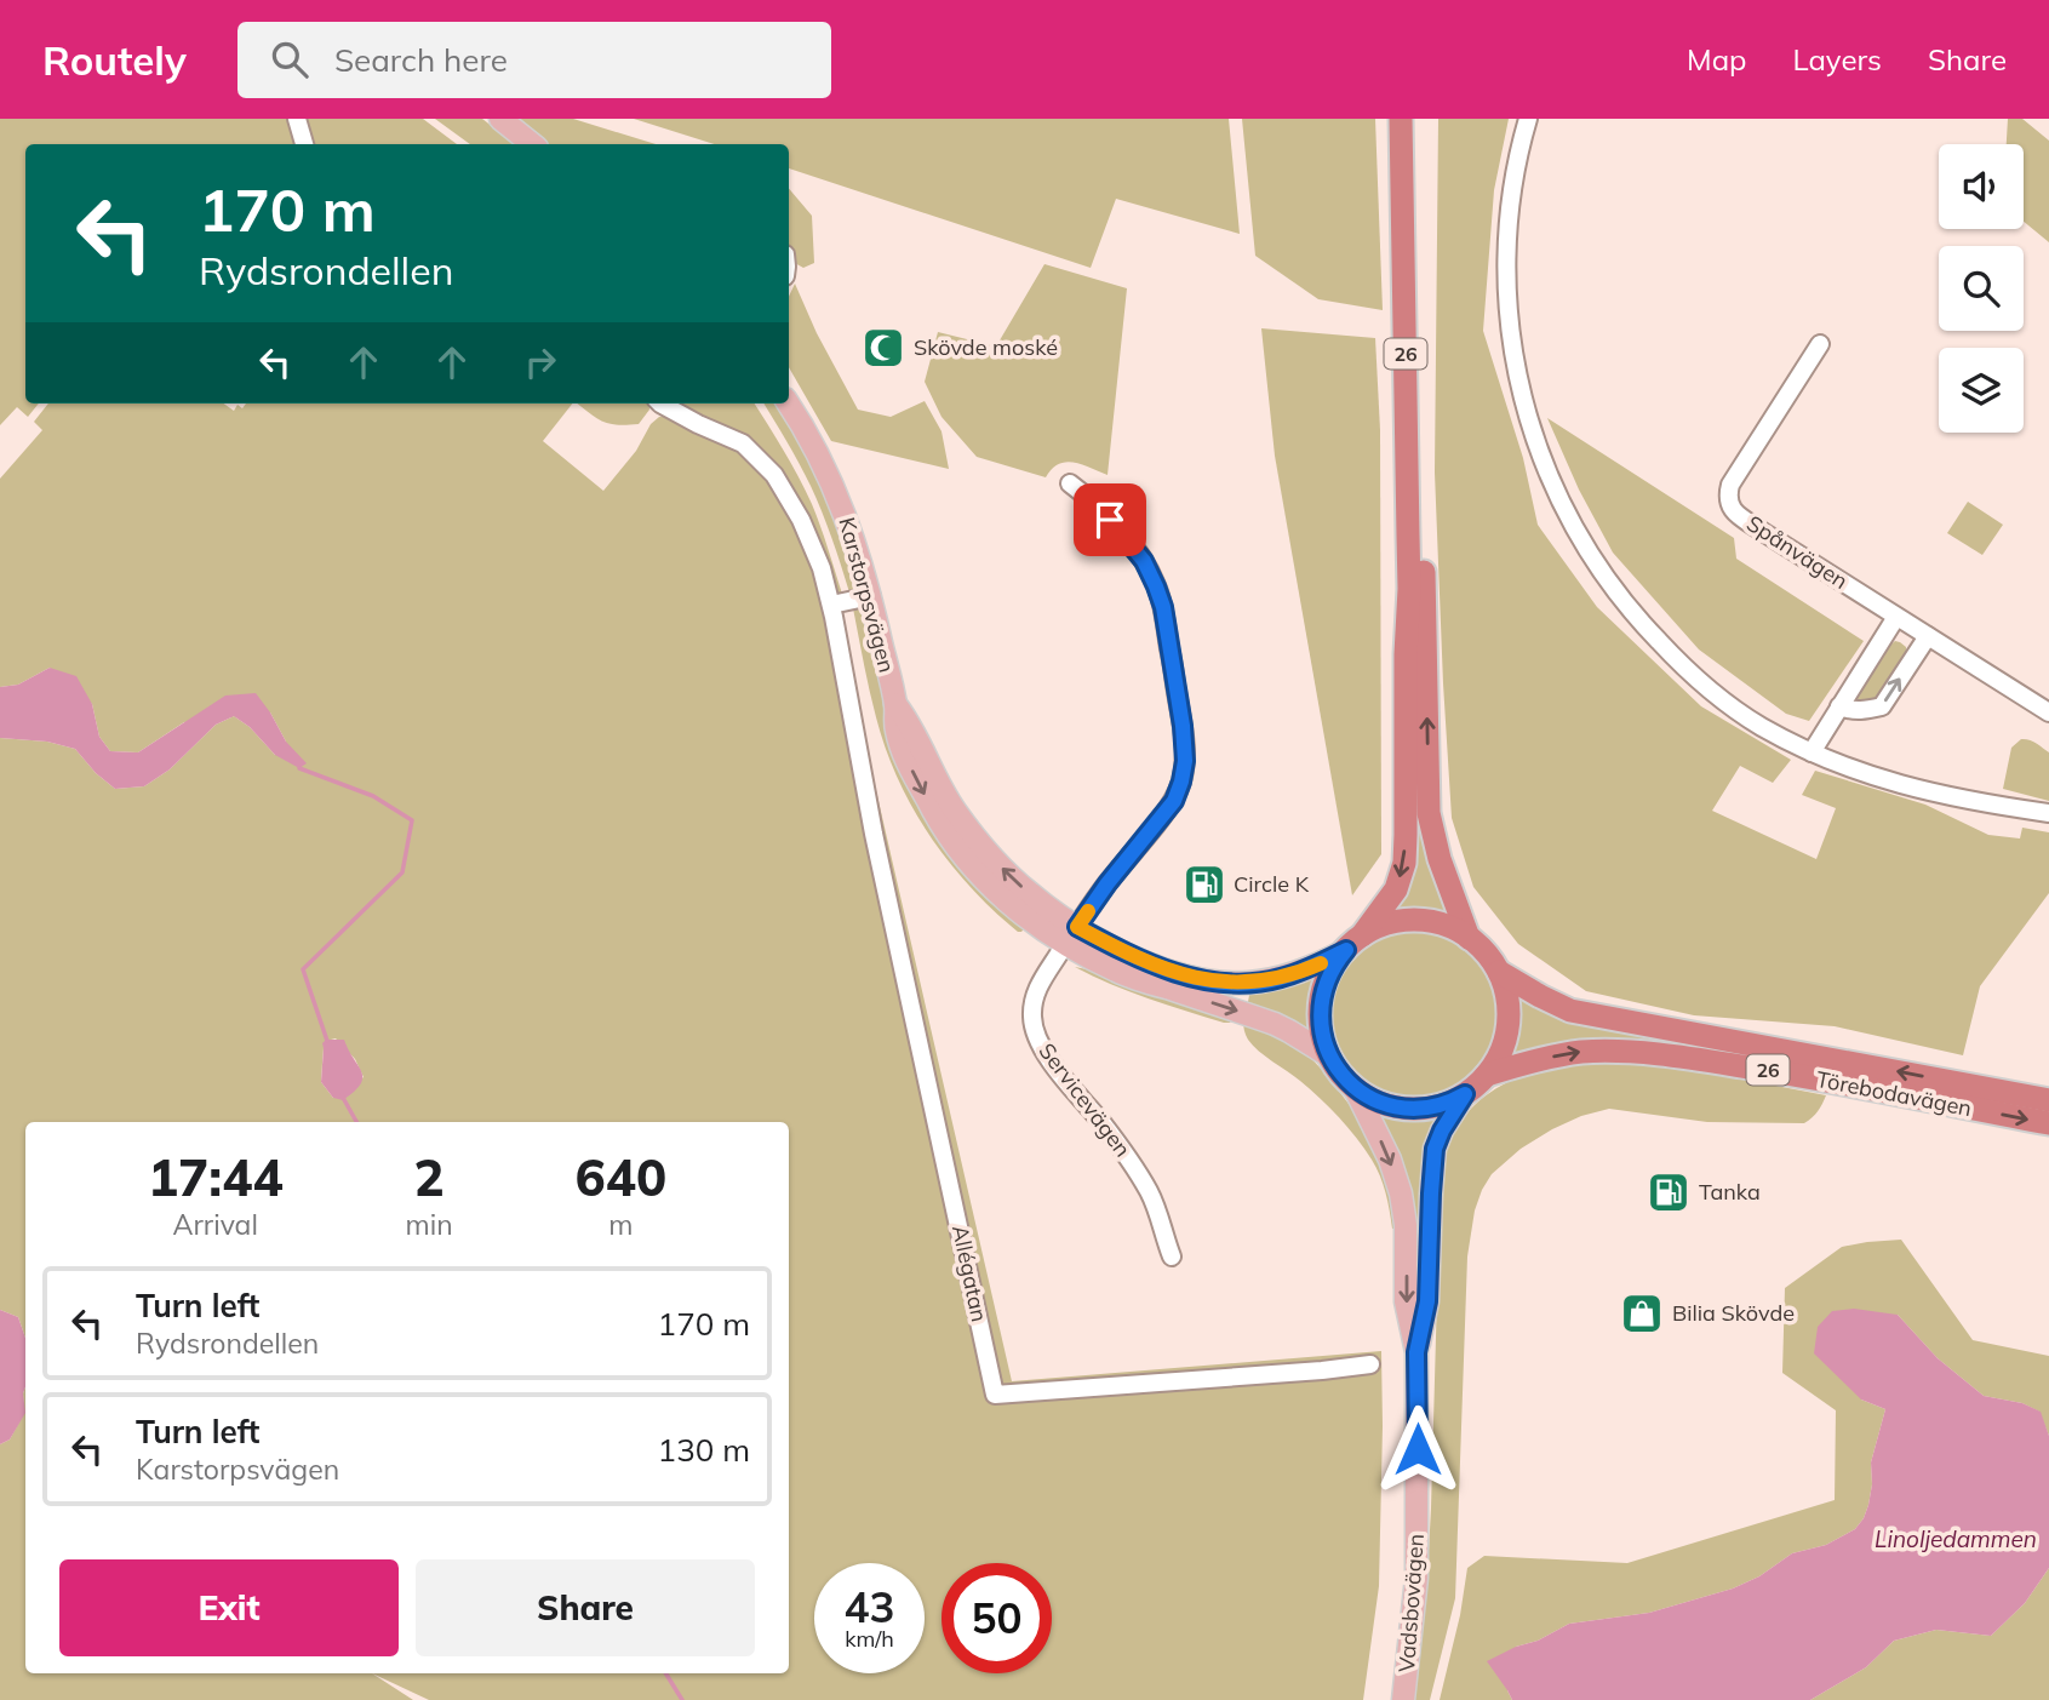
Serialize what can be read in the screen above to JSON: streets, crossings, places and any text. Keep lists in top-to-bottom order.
{
  "streets": {
    "highway": ["26", "Törebodavägen"],
    "main road": ["Karstorpsvägen", "Vadsbovägen"],
    "street": ["Spånvägen", "Servicevägen", "Allégatan"]
  },
  "crossings": [
    ["26", "Karstorpsvägen"],
    ["26", "Törebodavägen"],
    ["26", "Vadsbovägen"],
    ["Karstorpsvägen", "Törebodavägen"],
    ["Karstorpsvägen", "Servicevägen"],
    ["Karstorpsvägen", "Vadsbovägen"],
    ["Törebodavägen", "Vadsbovägen"]
  ],
  "water": ["Linoljedammen"],
  "places": {
    "mosque": ["Skövde moské"],
    "fuel station": ["Circle K", "Tanka"],
    "shop": ["Bilia Skövde"]
  },
  "page": {
    "header": "Routely",
    "search": "Search here",
    "nav": ["Map", "Layers", "Share"],
    "turn": ["170 m", "Rydsrondellen"],
    "eta": [
      "17:44",
      "Arrival",
      "2",
      "min",
      "640",
      "m"
    ],
    "list": [
      {
        "name": "Turn left",
        "note": "Rydsrondellen",
        "value": "170 m"
      },
      {
        "name": "Turn left",
        "note": "Karstorpsvägen",
        "value": "130 m"
      }
    ],
    "buttons": ["Exit", "Share"],
    "speed": "43 km/h",
    "limit": "50"
  }
}
